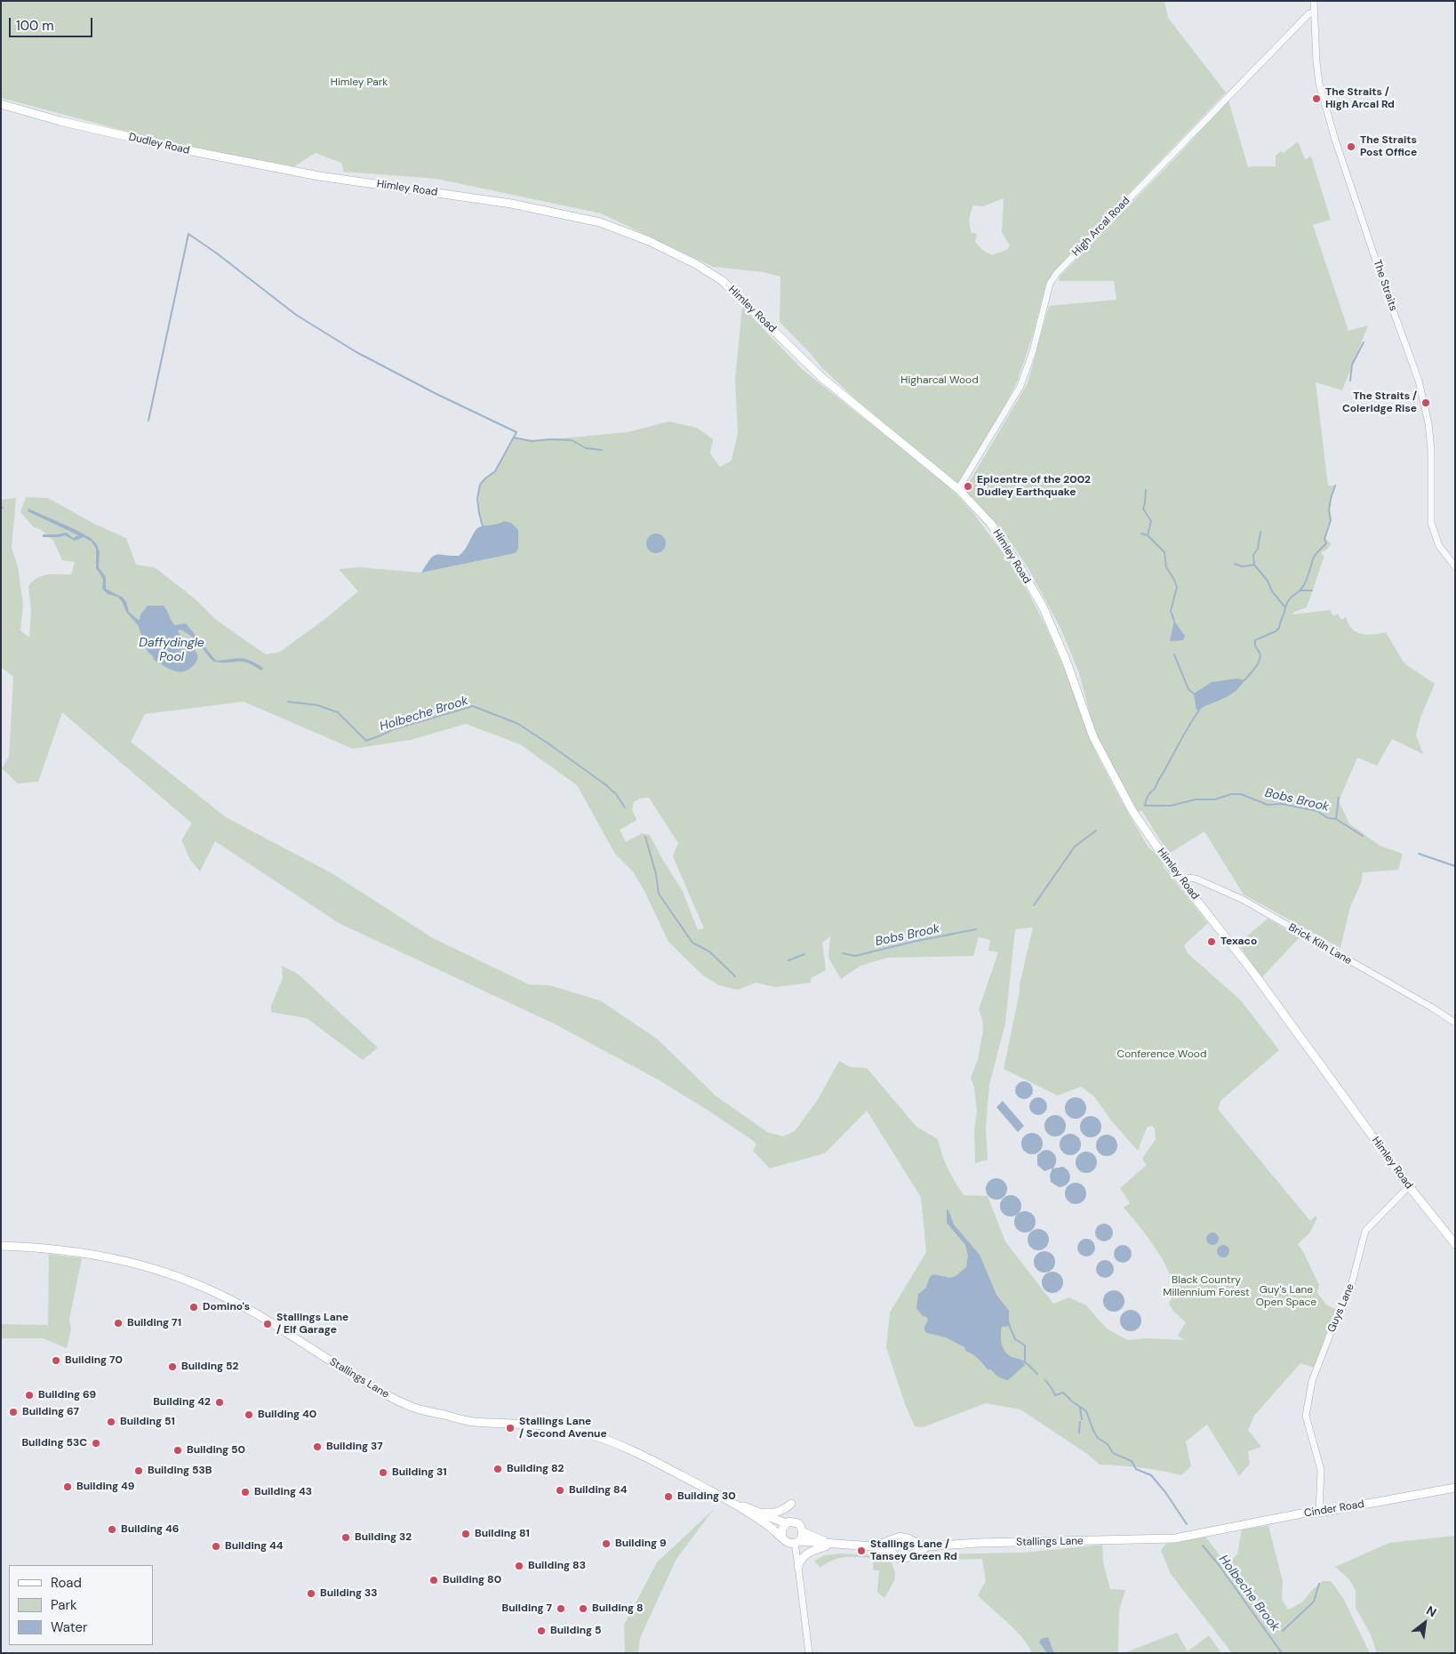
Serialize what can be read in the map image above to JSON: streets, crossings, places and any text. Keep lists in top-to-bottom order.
{
  "streets": {
    "main road": [
      "Dudley Road",
      "Himley Road",
      "Stallings Lane",
      "Cinder Road"
    ],
    "street": [
      "High Arcal Road",
      "The Straits",
      "Brick Kiln Lane",
      "Guys Lane"
    ]
  },
  "crossings": [
    ["Dudley Road", "Himley Road"],
    ["Himley Road", "High Arcal Road"],
    ["Himley Road", "Brick Kiln Lane"],
    ["Himley Road", "Guys Lane"],
    ["High Arcal Road", "The Straits"],
    ["Guys Lane", "Cinder Road"],
    ["Stallings Lane", "Cinder Road"]
  ],
  "water": ["Daffydingle Pool", "Holbeche Brook", "Bobs Brook"],
  "parks": [
    "Himley Park",
    "Higharcal Wood",
    "Conference Wood",
    "Black Country Millennium Forest",
    "Guy's Lane Open Space"
  ],
  "places": [
    "The Straits / High Arcal Rd",
    "The Straits Post Office",
    "The Straits / Coleridge Rise",
    "Epicentre of the 2002 Dudley Earthquake",
    "Texaco",
    "Domino's",
    "Building 71",
    "Stallings Lane / Elf Garage",
    "Building 70",
    "Building 52",
    "Building 69",
    "Building 42",
    "Building 67",
    "Building 40",
    "Building 51",
    "Stallings Lane / Second Avenue",
    "Building 53C",
    "Building 37",
    "Building 50",
    "Building 82",
    "Building 53B",
    "Building 31",
    "Building 49",
    "Building 84",
    "Building 43",
    "Building 30",
    "Building 46",
    "Building 81",
    "Building 32",
    "Building 9",
    "Building 44",
    "Stallings Lane / Tansey Green Rd",
    "Building 83",
    "Building 80",
    "Building 33",
    "Building 7",
    "Building 8",
    "Building 5"
  ],
  "legend": ["Road", "Park", "Water"],
  "scale_bar": "100 m",
  "north": "top right"
}
